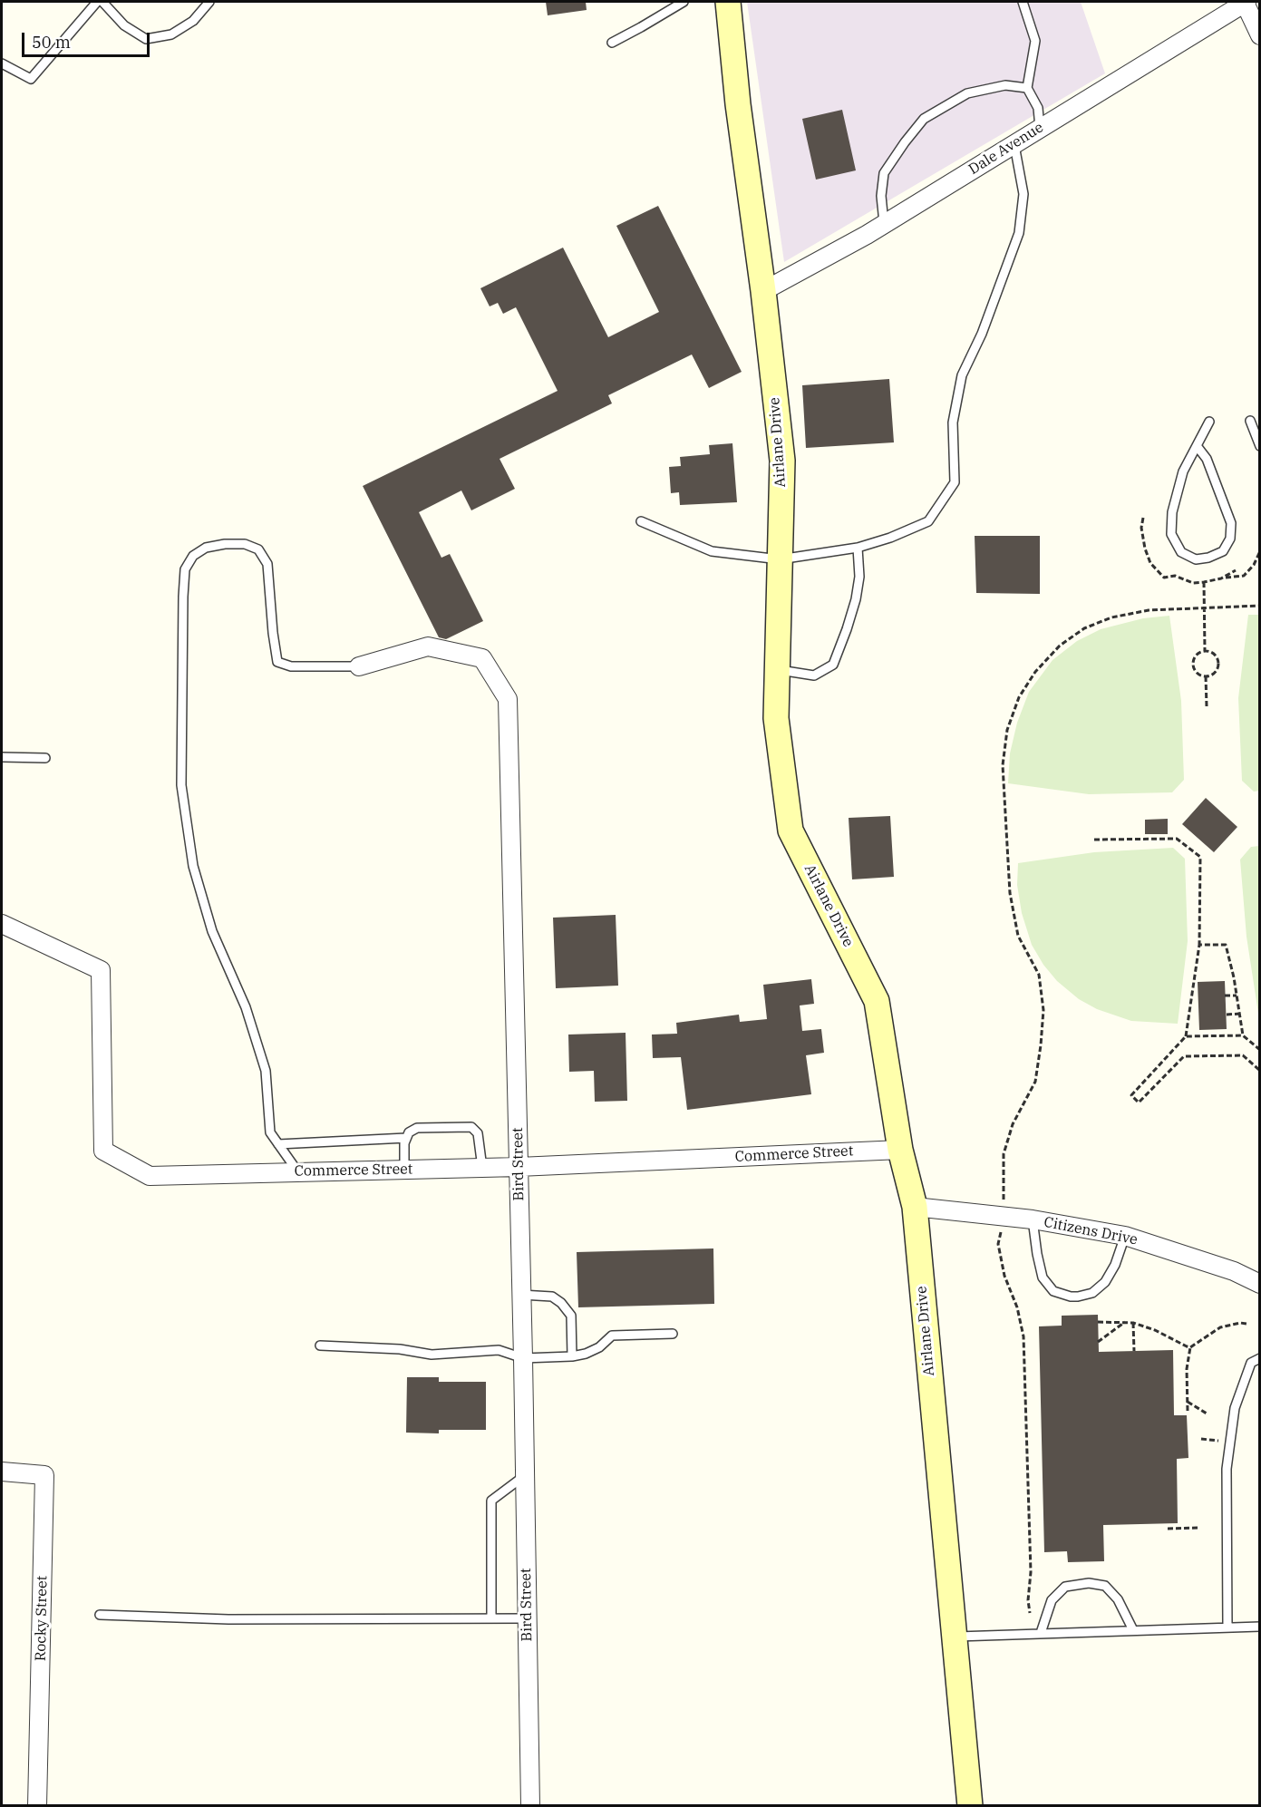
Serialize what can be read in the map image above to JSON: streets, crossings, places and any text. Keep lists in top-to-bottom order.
{
  "streets": {
    "street": [
      "Dale Avenue",
      "Airlane Drive",
      "Commerce Street",
      "Bird Street",
      "Citizens Drive",
      "Rocky Street"
    ]
  },
  "crossings": [
    ["Dale Avenue", "Airlane Drive"],
    ["Airlane Drive", "Commerce Street"],
    ["Airlane Drive", "Citizens Drive"],
    ["Commerce Street", "Bird Street"]
  ],
  "scale_bar": "50 m"
}
